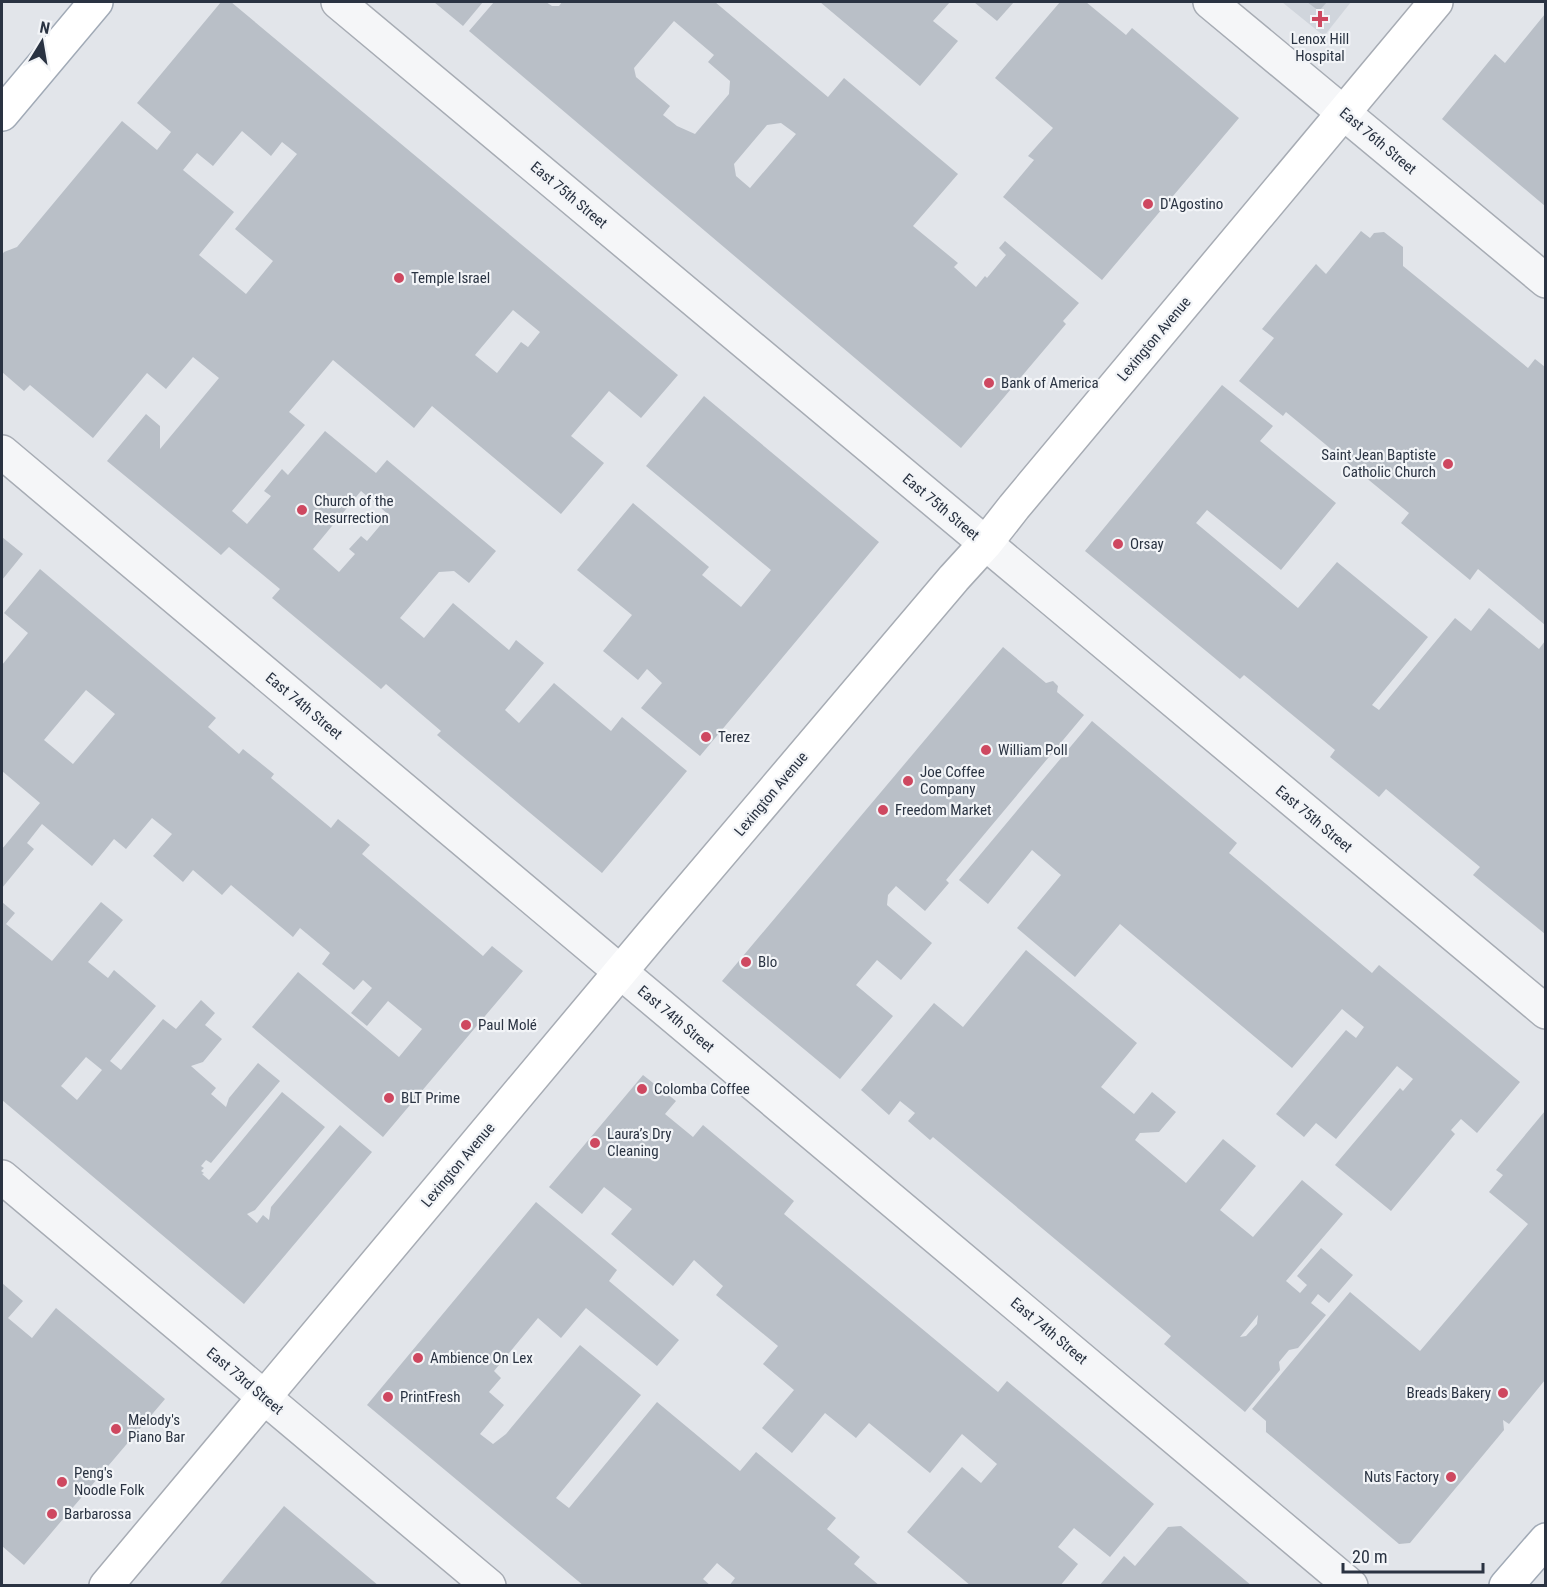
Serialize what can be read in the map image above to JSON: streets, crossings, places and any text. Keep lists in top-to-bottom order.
{
  "streets": {
    "main road": ["Lexington Avenue"],
    "street": [
      "East 76th Street",
      "East 75th Street",
      "East 74th Street",
      "East 73rd Street"
    ]
  },
  "crossings": [
    ["East 76th Street", "Lexington Avenue"],
    ["East 75th Street", "Lexington Avenue"],
    ["Lexington Avenue", "East 74th Street"],
    ["Lexington Avenue", "East 73rd Street"]
  ],
  "places": {
    "health": ["Lenox Hill Hospital"],
    "other": [
      "D'Agostino",
      "Temple Israel",
      "Bank of America",
      "Saint Jean Baptiste Catholic Church",
      "Church of the Resurrection",
      "Orsay",
      "Terez",
      "William Poll",
      "Joe Coffee Company",
      "Freedom Market",
      "Blo",
      "Paul Molé",
      "Colomba Coffee",
      "BLT Prime",
      "Laura’s Dry Cleaning",
      "Ambience On Lex",
      "Breads Bakery",
      "PrintFresh",
      "Melody's Piano Bar",
      "Nuts Factory",
      "Peng's Noodle Folk",
      "Barbarossa"
    ]
  },
  "scale_bar": "20 m",
  "north": "top"
}
